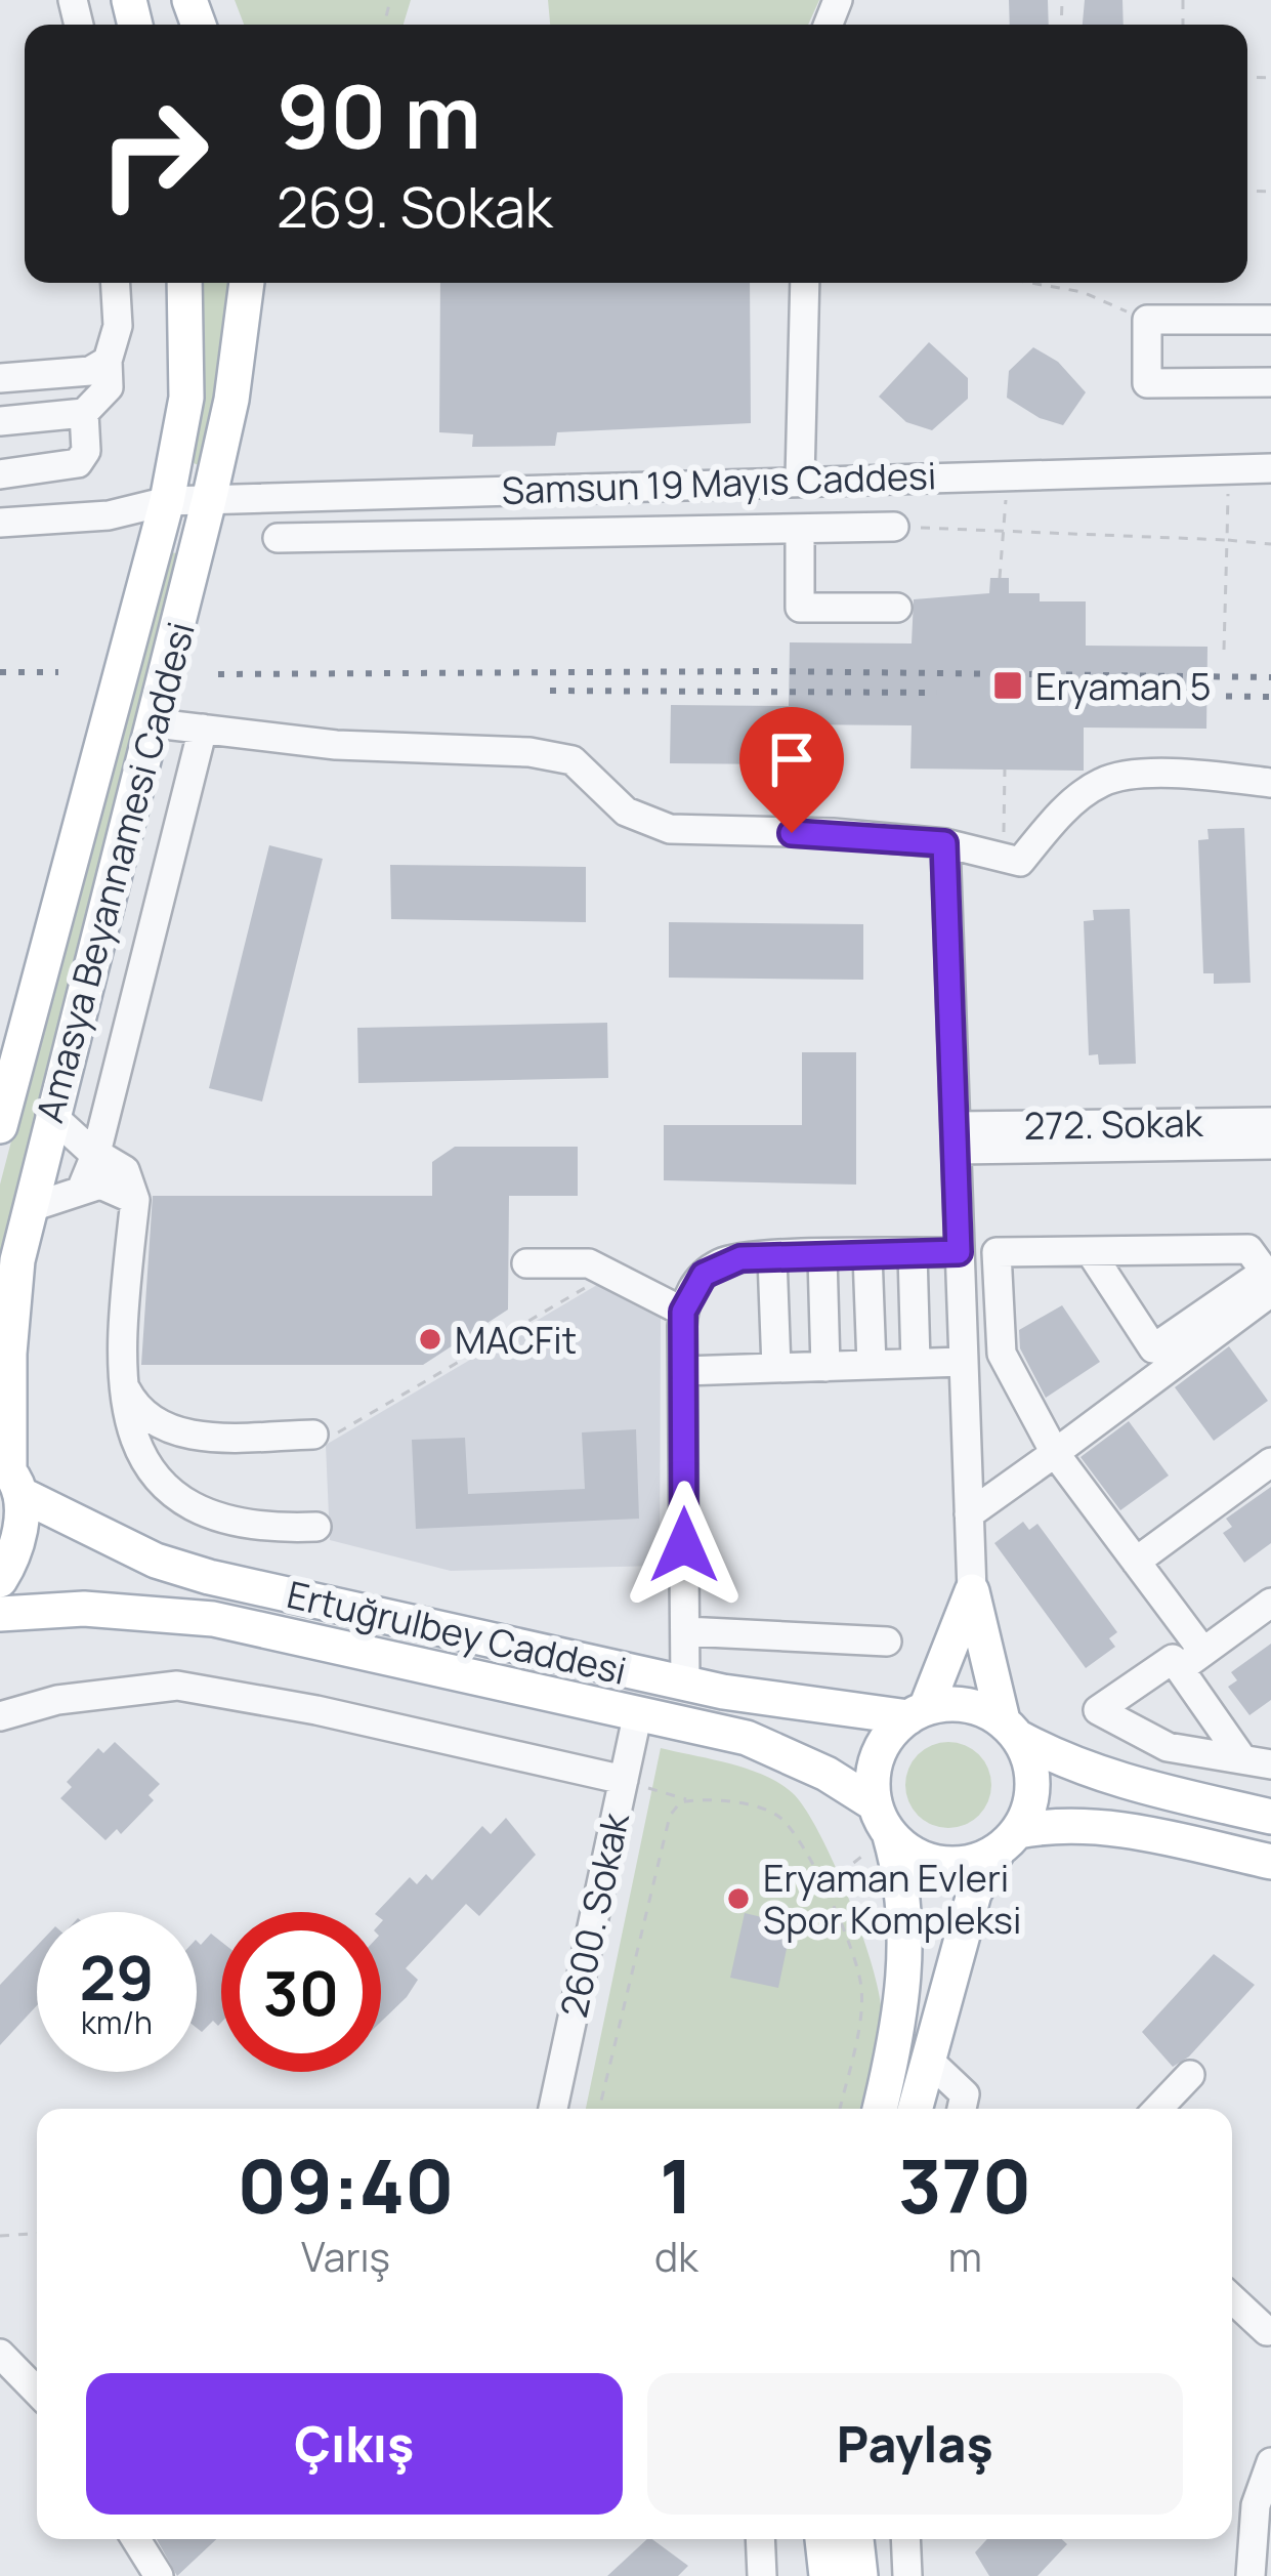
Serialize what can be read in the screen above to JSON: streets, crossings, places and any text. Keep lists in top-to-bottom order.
{
  "streets": {
    "main road": ["Amasya Beyannamesi Caddesi", "Ertuğrulbey Caddesi"],
    "street": ["Samsun 19 Mayıs Caddesi", "272. Sokak", "2600. Sokak"]
  },
  "crossings": [
    ["Samsun 19 Mayıs Caddesi", "Amasya Beyannamesi Caddesi"],
    ["Amasya Beyannamesi Caddesi", "Ertuğrulbey Caddesi"],
    ["Ertuğrulbey Caddesi", "2600. Sokak"]
  ],
  "places": {
    "transit": ["Eryaman 5"],
    "other": ["MACFit", "Eryaman Evleri Spor Kompleksi"]
  },
  "page": {
    "turn": ["90 m", "269. Sokak"],
    "speed": "29 km/h",
    "limit": "30",
    "eta": [
      "09:40",
      "Varış",
      "1",
      "dk",
      "370",
      "m"
    ],
    "buttons": ["Çıkış", "Paylaş"]
  }
}
